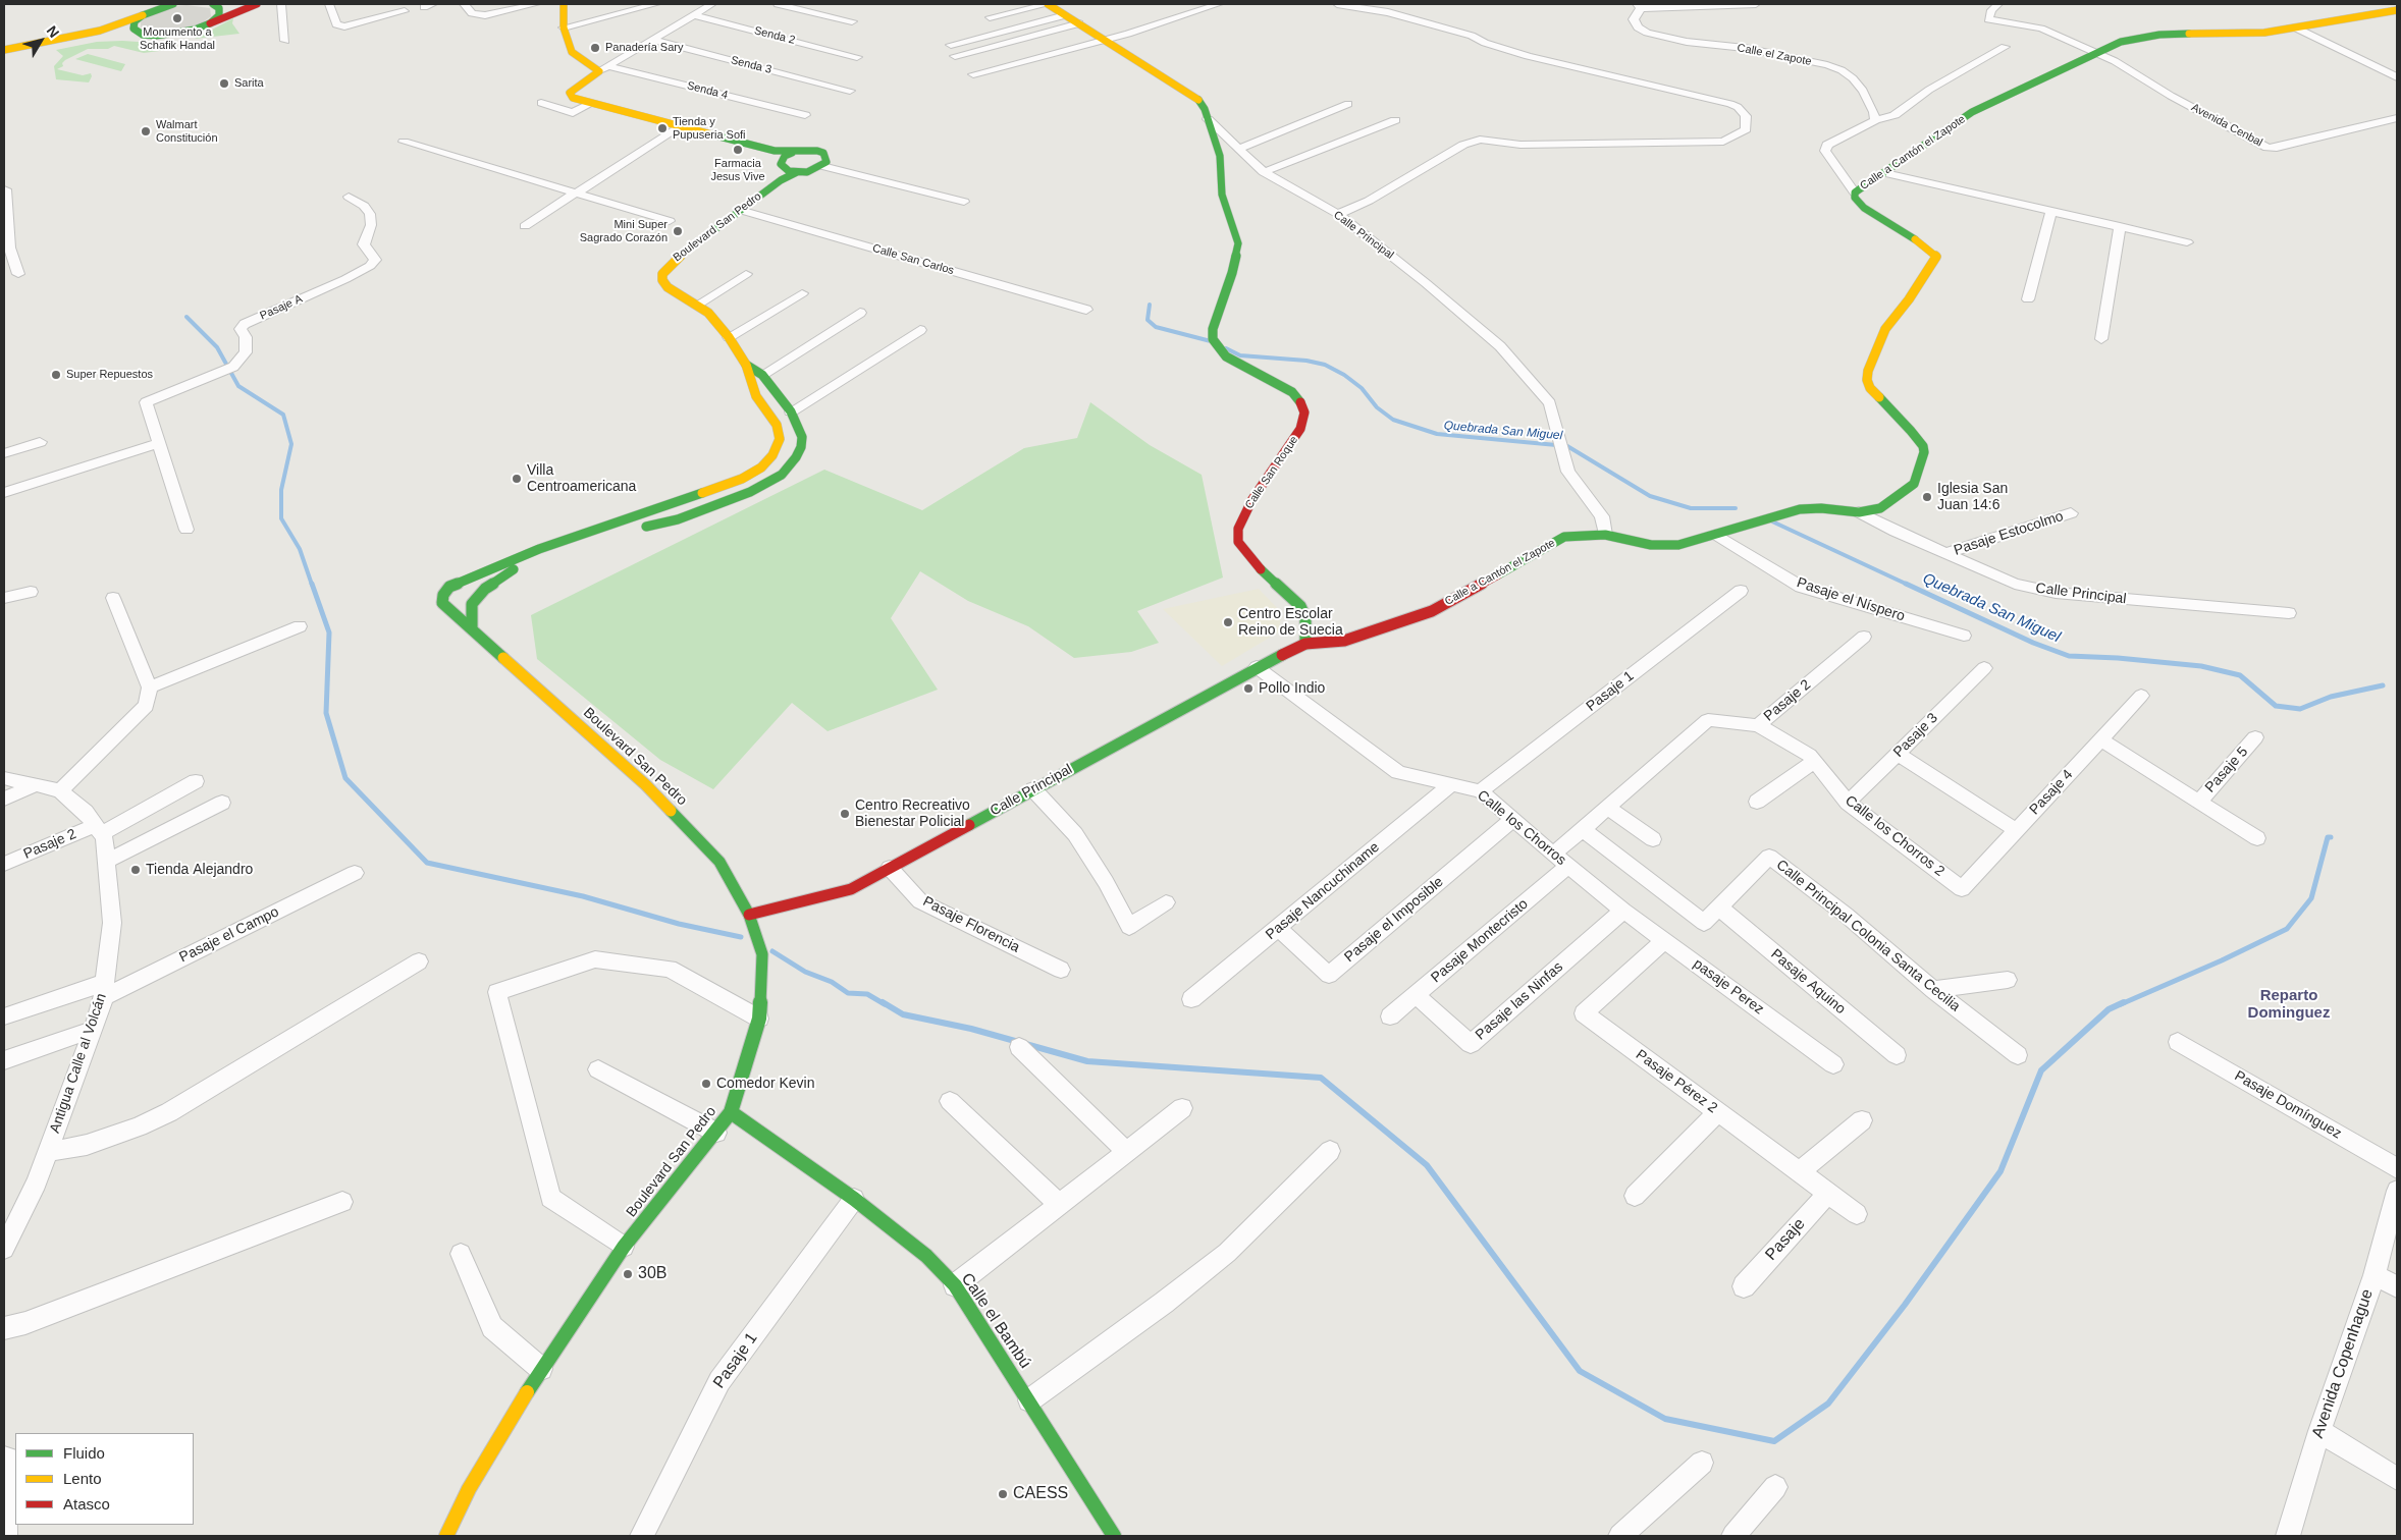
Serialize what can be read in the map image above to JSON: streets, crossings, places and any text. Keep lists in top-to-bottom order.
{
  "streets": {
    "main road": [
      "Senda 4",
      "Calle a Cantón el Zapote",
      "Boulevard San Pedro",
      "Calle Principal",
      "Calle San Roque",
      "Calle el Bambú"
    ],
    "street": [
      "Senda 2",
      "Calle el Zapote",
      "Senda 3",
      "Avenida Cenbal",
      "Calle San Carlos",
      "Pasaje A",
      "Pasaje Estocolmo",
      "Pasaje el Níspero",
      "Pasaje 1",
      "Pasaje 2",
      "Pasaje 3",
      "Pasaje 5",
      "Pasaje 4",
      "Calle los Chorros",
      "Calle los Chorros 2",
      "Pasaje Nancuchiname",
      "Pasaje el Imposible",
      "Pasaje Florencia",
      "Pasaje el Campo",
      "Calle Principal Colonia Santa Cecilia",
      "Pasaje Montecristo",
      "Pasaje Aquino",
      "pasaje Perez",
      "Pasaje las Ninfas",
      "Antigua Calle al Volcán",
      "Pasaje Pérez 2",
      "Pasaje Domínguez",
      "Pasaje",
      "Avenida Copenhague"
    ]
  },
  "crossings": [
    ["Avenida Cenbal", "Calle a Cantón el Zapote"],
    ["Calle a Cantón el Zapote", "Calle Principal"],
    ["Calle a Cantón el Zapote", "Calle San Roque"],
    ["Calle a Cantón el Zapote", "Pasaje el Níspero"],
    ["Boulevard San Pedro", "Calle Principal"],
    ["Boulevard San Pedro", "Calle San Carlos"],
    ["Boulevard San Pedro", "Calle el Bambú"],
    ["Calle Principal", "Calle San Roque"],
    ["Calle Principal", "Pasaje Estocolmo"],
    ["Calle Principal", "Calle los Chorros"],
    ["Calle Principal", "Pasaje Florencia"],
    ["Pasaje 1", "Calle los Chorros"],
    ["Pasaje 1", "Calle el Bambú"],
    ["Pasaje 2", "Calle los Chorros"],
    ["Pasaje 2", "Calle los Chorros 2"],
    ["Pasaje 2", "Calle Principal Colonia Santa Cecilia"],
    ["Pasaje 2", "Antigua Calle al Volcán"],
    ["Pasaje 3", "Calle los Chorros 2"],
    ["Pasaje 4", "Calle los Chorros 2"],
    ["Calle los Chorros", "Pasaje Nancuchiname"],
    ["Calle los Chorros", "Pasaje el Imposible"],
    ["Calle los Chorros", "Pasaje Montecristo"],
    ["Calle los Chorros", "pasaje Perez"],
    ["Calle los Chorros", "Pasaje las Ninfas"],
    ["Pasaje Nancuchiname", "Pasaje el Imposible"],
    ["Pasaje el Campo", "Antigua Calle al Volcán"],
    ["Calle Principal Colonia Santa Cecilia", "Pasaje Aquino"],
    ["Pasaje Montecristo", "Pasaje las Ninfas"],
    ["pasaje Perez", "Pasaje las Ninfas"],
    ["pasaje Perez", "Pasaje Pérez 2"],
    ["Pasaje Pérez 2", "Pasaje"]
  ],
  "districts": ["Reparto Dominguez"],
  "water": ["Quebrada San Miguel"],
  "places": [
    "Monumento a Schafik Handal",
    "Panadería Sary",
    "Sarita",
    "Tienda y Pupuseria Sofi",
    "Walmart Constitución",
    "Farmacia Jesus Vive",
    "Mini Super Sagrado Corazón",
    "Super Repuestos",
    "Villa Centroamericana",
    "Iglesia San Juan 14:6",
    "Centro Escolar Reino de Suecia",
    "Pollo Indio",
    "Centro Recreativo Bienestar Policial",
    "Tienda Alejandro",
    "Comedor Kevin",
    "30B",
    "CAESS"
  ],
  "legend": ["Fluido", "Lento", "Atasco"],
  "north": "top right"
}
